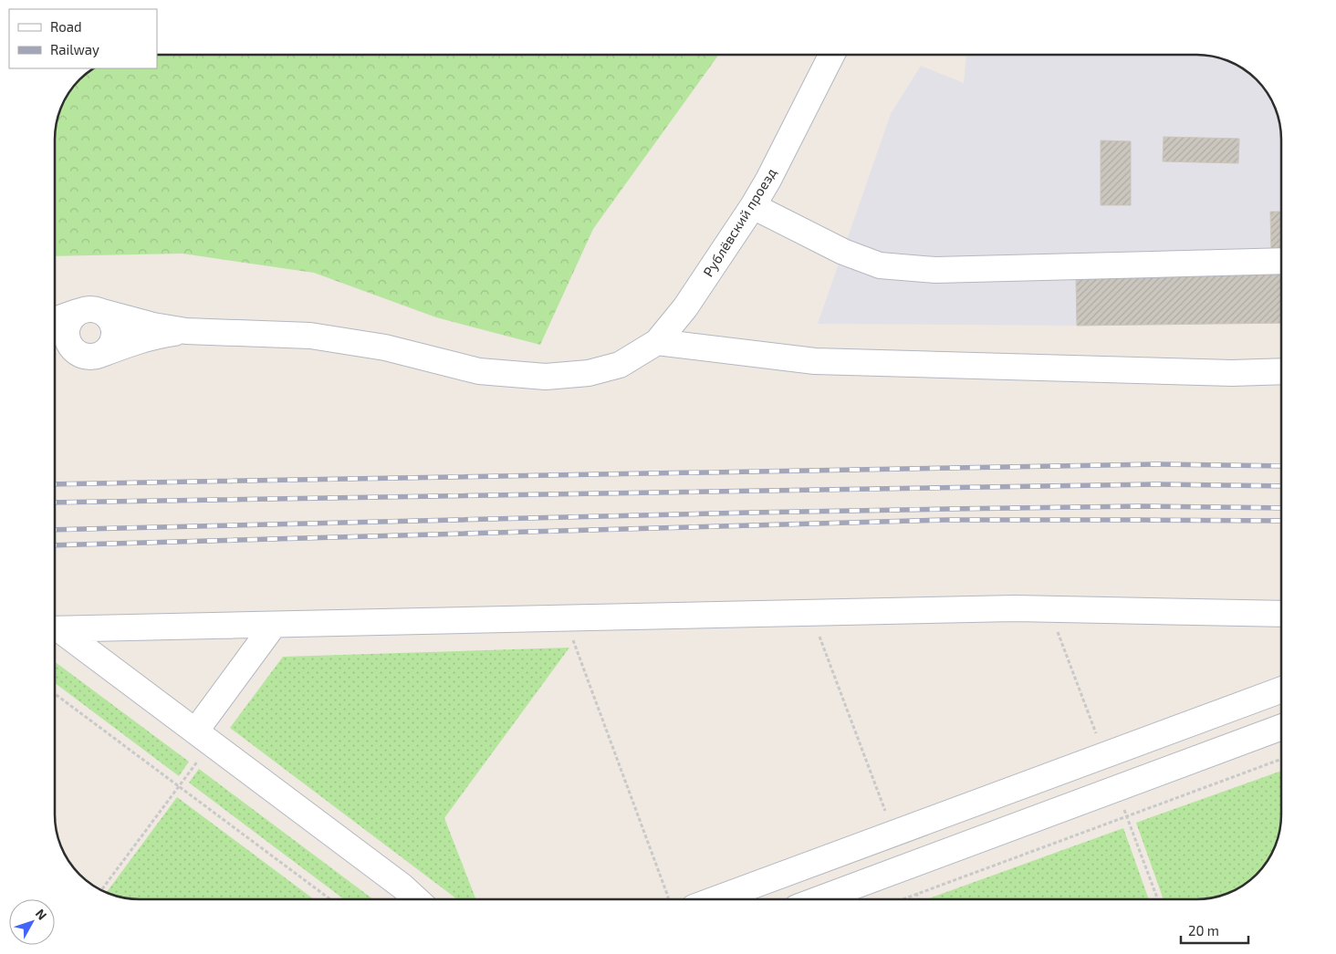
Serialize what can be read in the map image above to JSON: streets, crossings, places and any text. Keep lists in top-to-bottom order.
{
  "streets": {
    "street": ["Рублёвский проезд"]
  },
  "legend": ["Road", "Railway"],
  "scale_bar": "20 m",
  "north": "top right"
}
